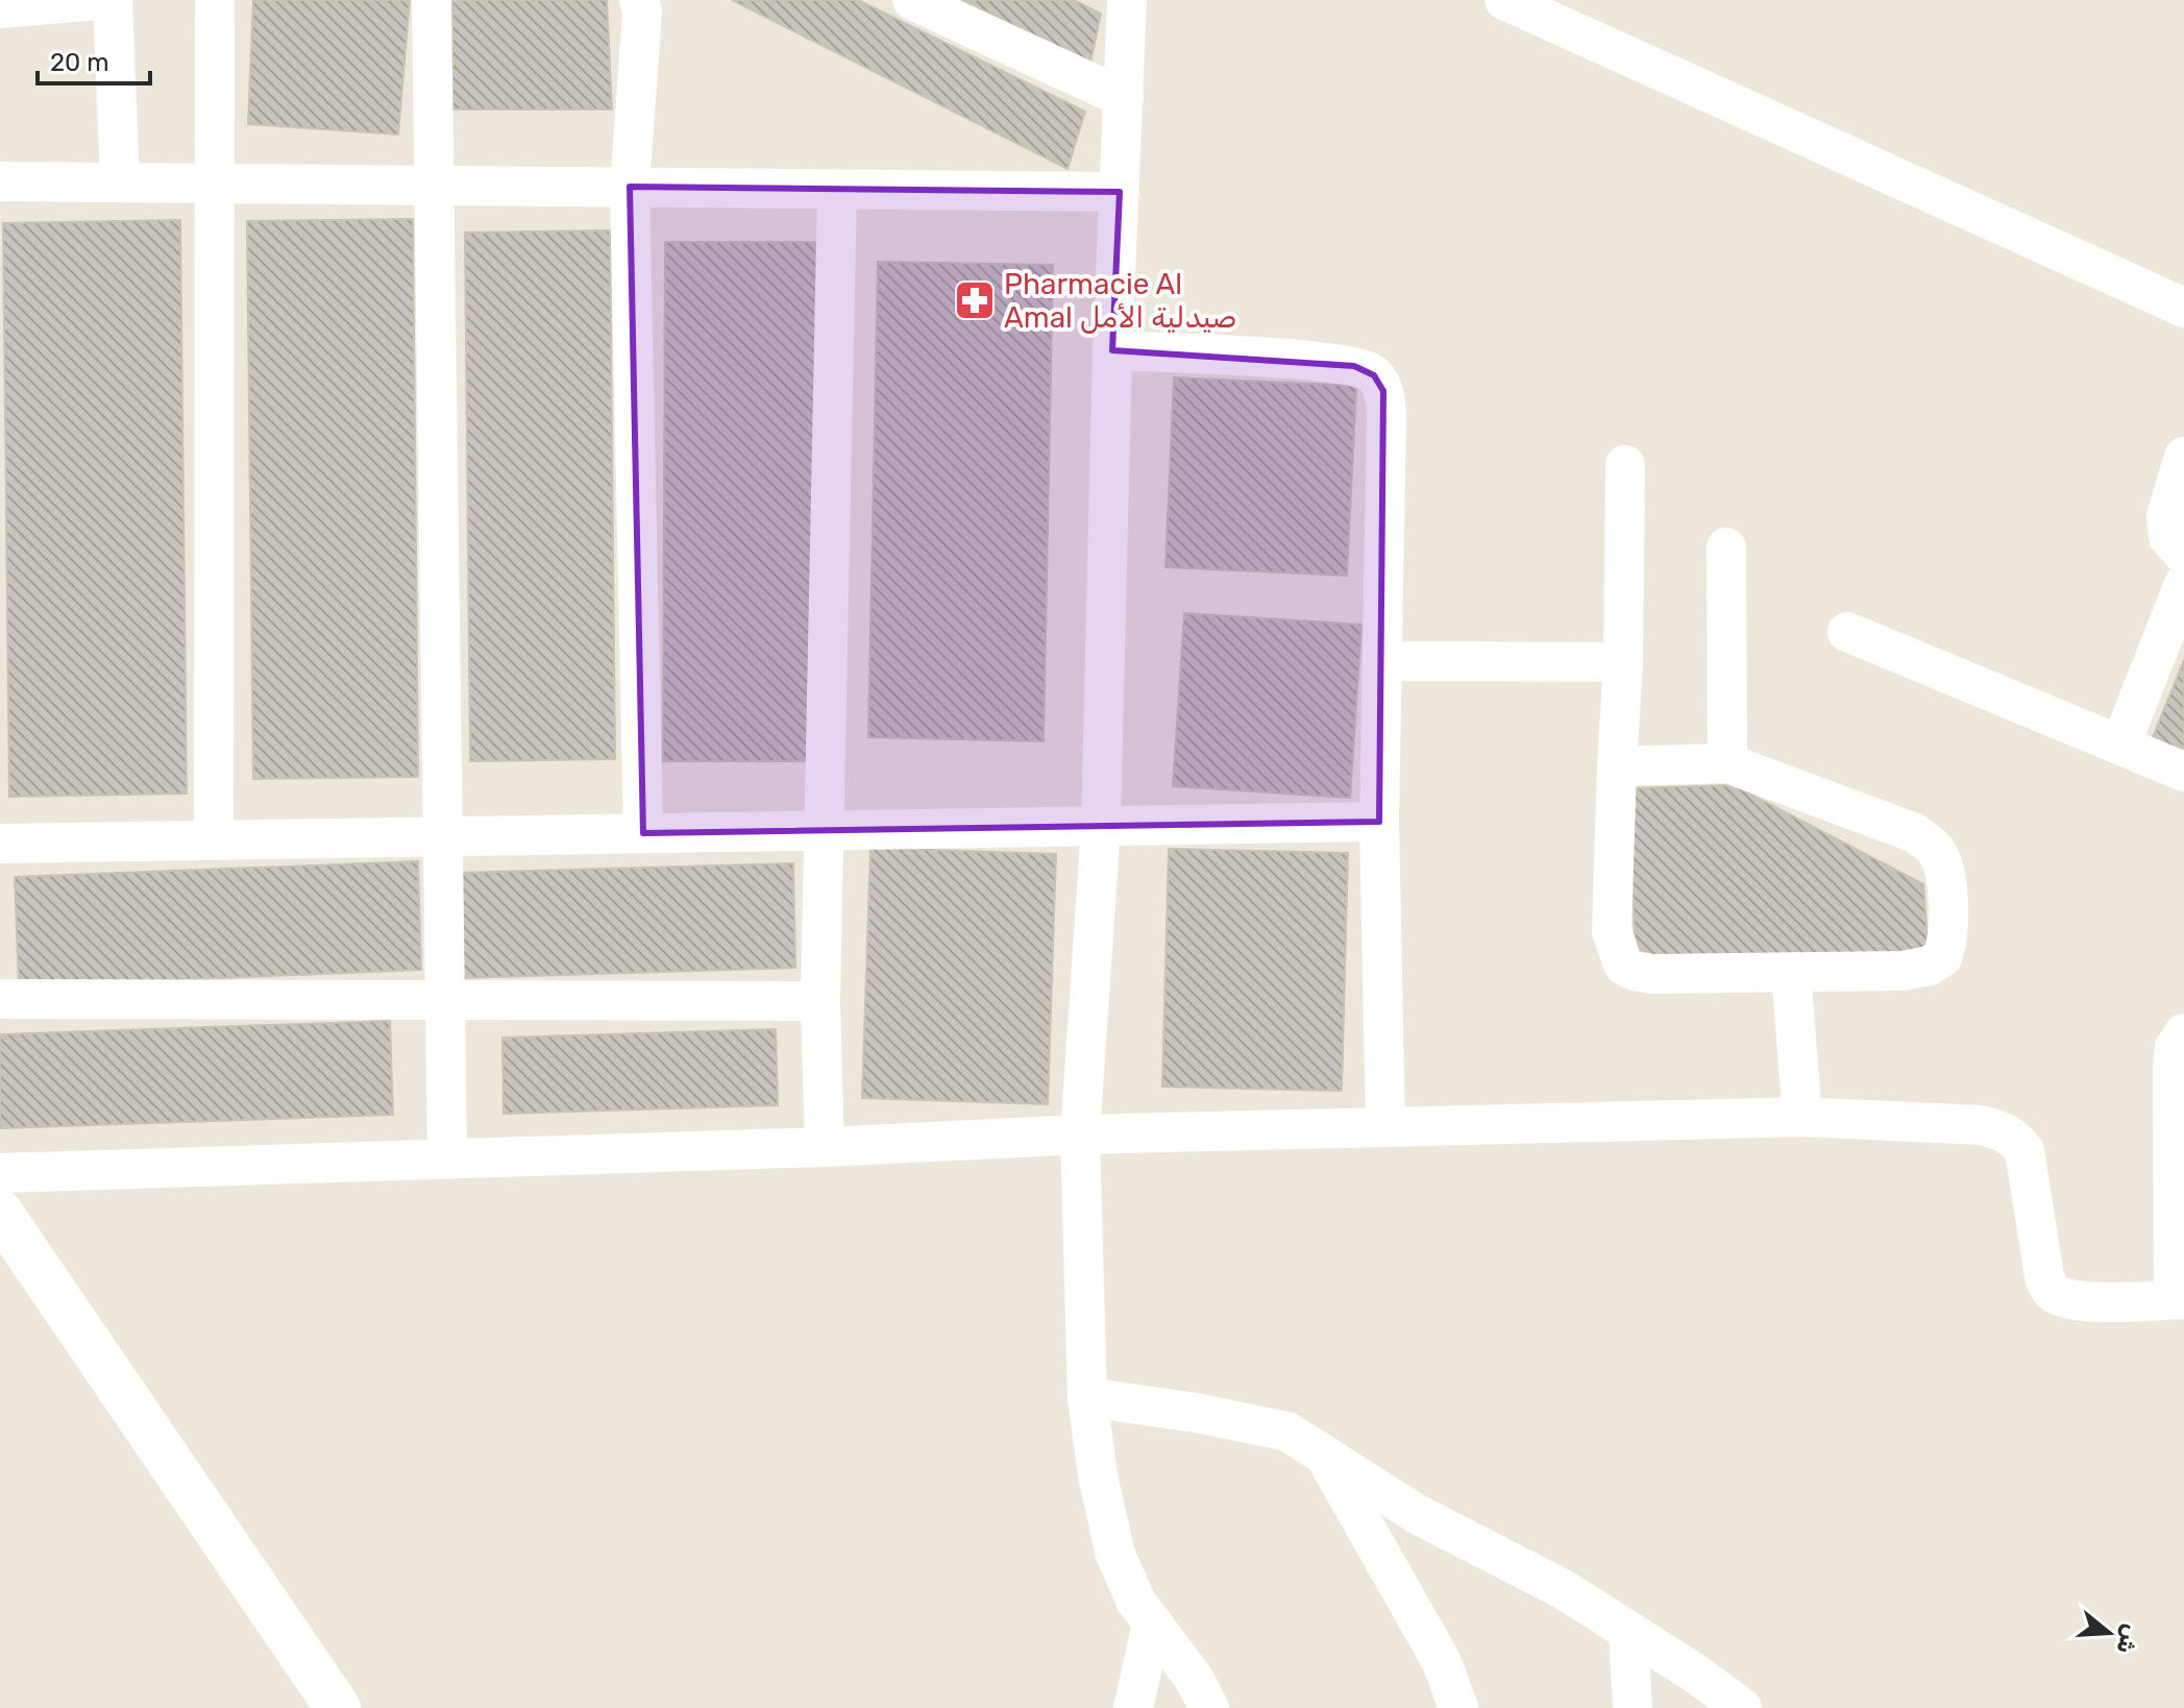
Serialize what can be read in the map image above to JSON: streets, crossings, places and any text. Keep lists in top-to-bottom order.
{
  "places": {
    "pharmacy": ["Pharmacie Al Amal صيدلية الأمل"]
  },
  "scale_bar": "20 m",
  "north": "right"
}
